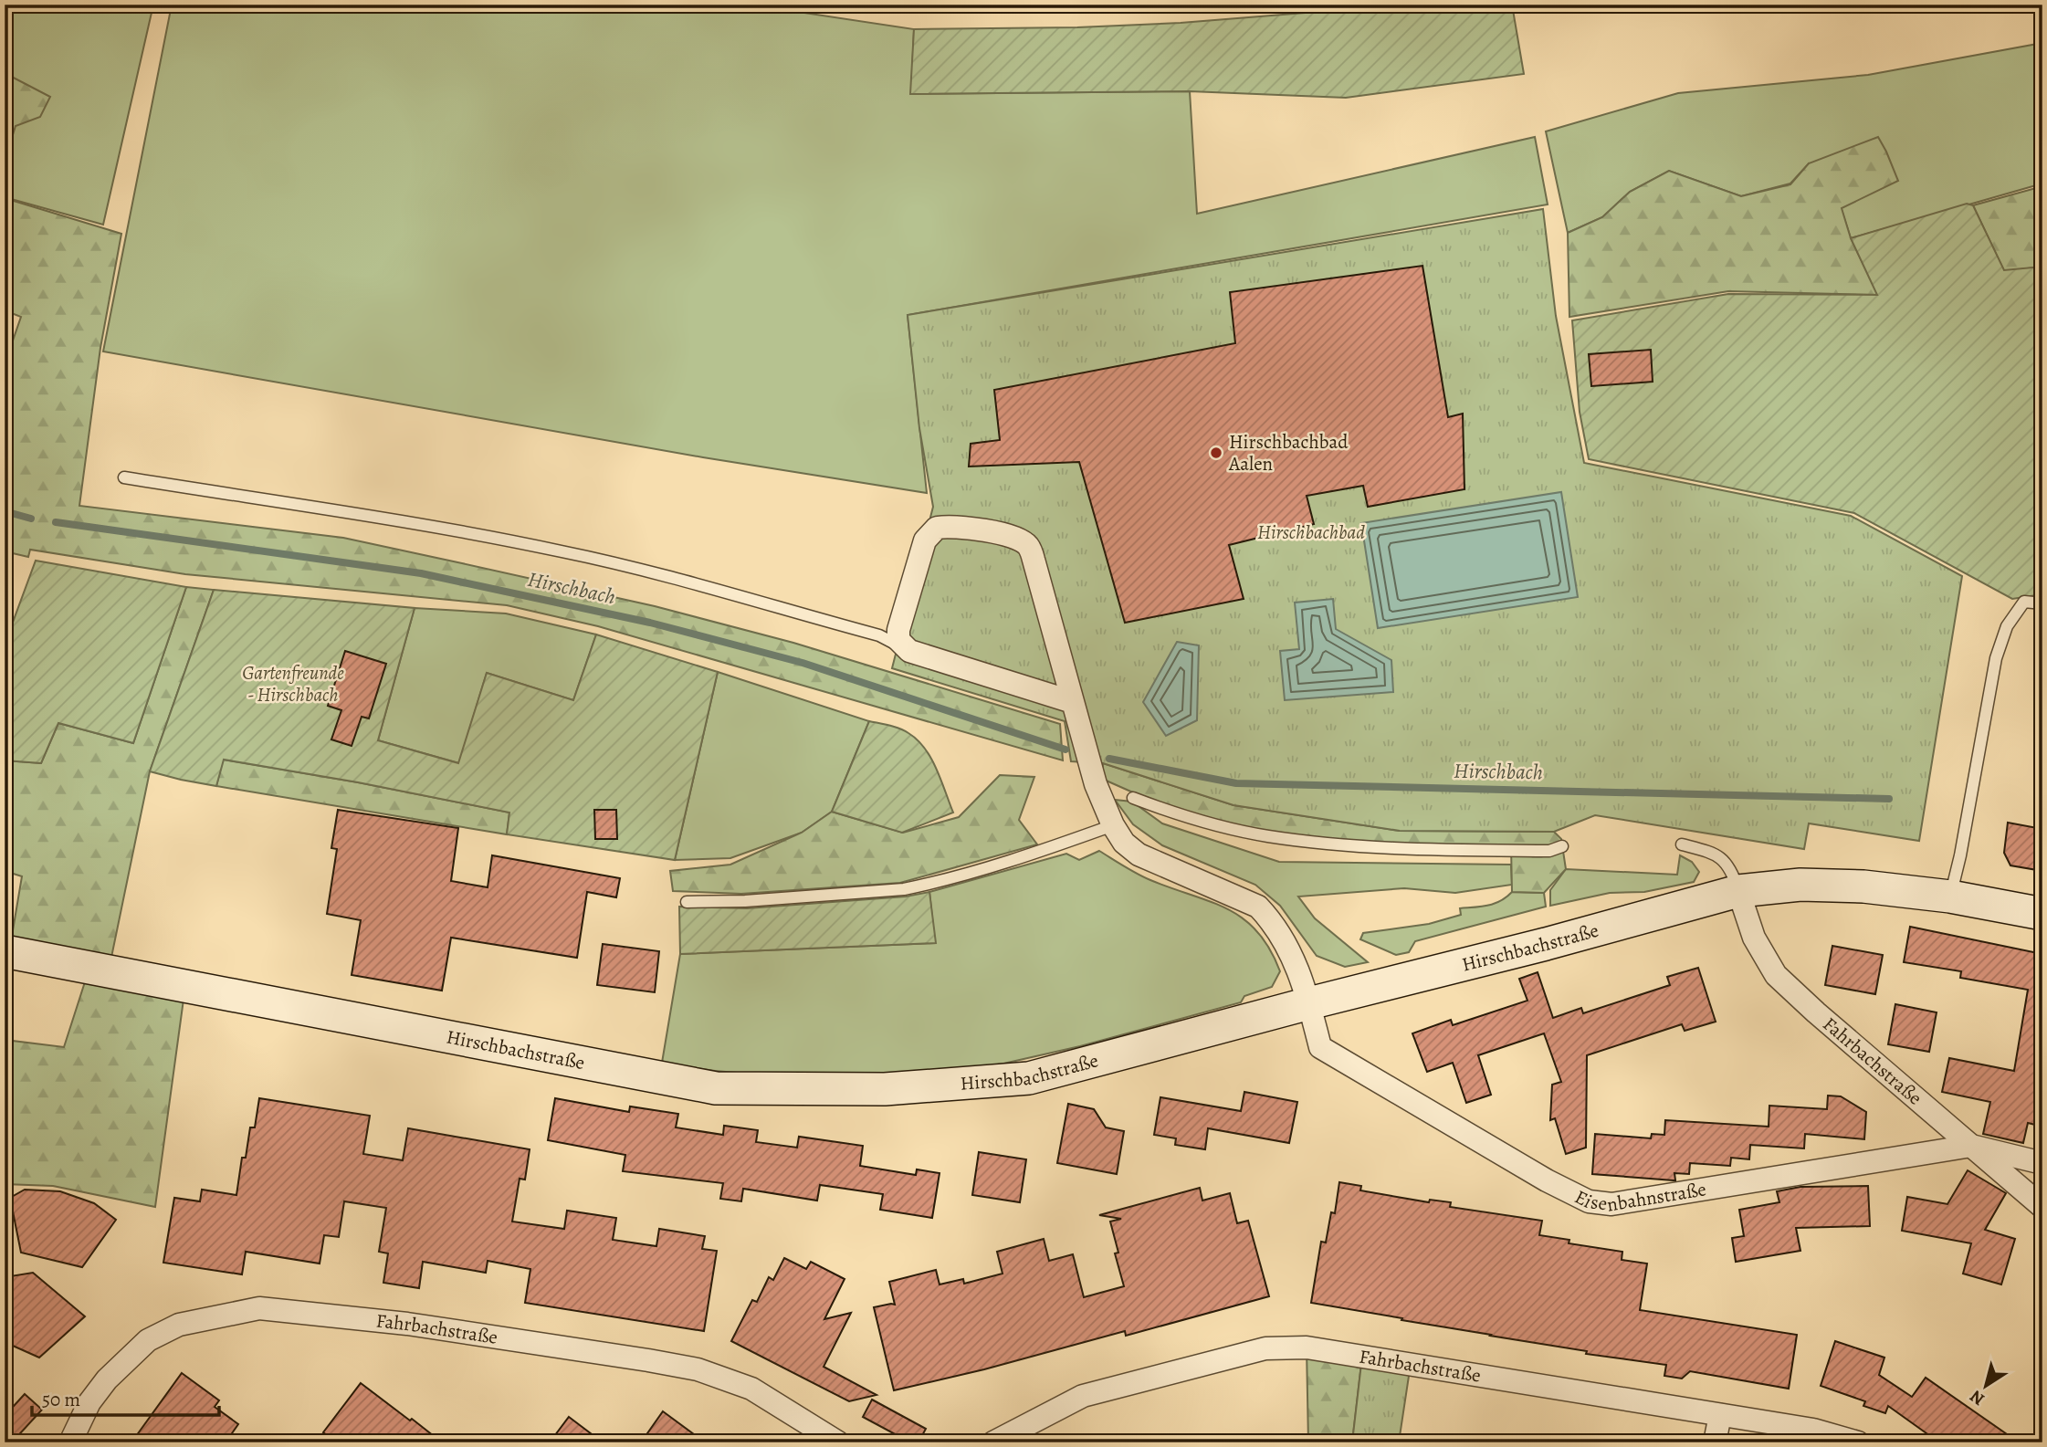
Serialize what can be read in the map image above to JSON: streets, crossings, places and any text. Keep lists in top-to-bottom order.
{
  "streets": {
    "street": ["Hirschbachstraße", "Fahrbachstraße", "Eisenbahnstraße"]
  },
  "crossings": [
    ["Hirschbachstraße", "Fahrbachstraße"],
    ["Hirschbachstraße", "Eisenbahnstraße"],
    ["Fahrbachstraße", "Eisenbahnstraße"]
  ],
  "water": ["Hirschbach"],
  "parks": ["Hirschbachbad", "Gartenfreunde - Hirschbach"],
  "places": ["Hirschbachbad Aalen"],
  "scale_bar": "50 m",
  "north": "bottom left"
}
